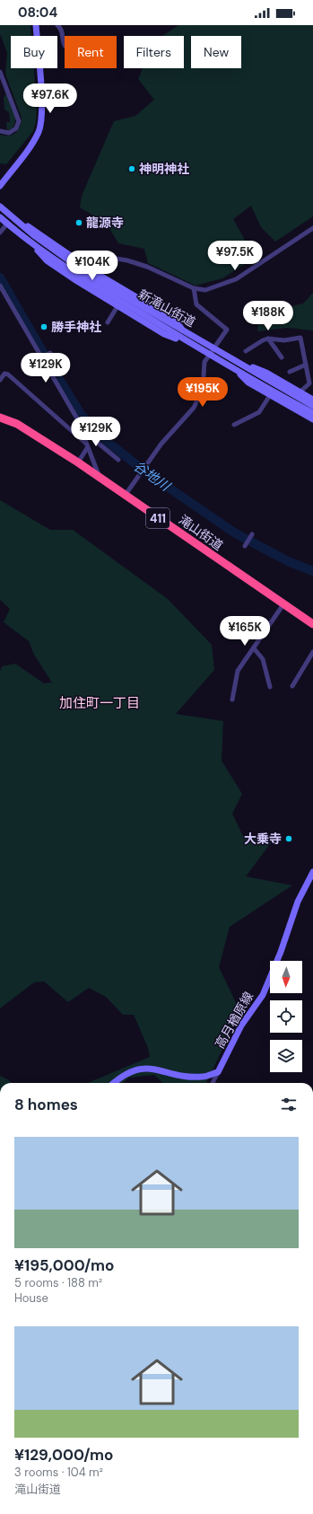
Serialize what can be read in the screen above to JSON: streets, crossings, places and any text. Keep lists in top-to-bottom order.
{
  "streets": {
    "highway": ["411", "滝山街道"],
    "main road": ["新滝山街道", "高月楢原線"]
  },
  "districts": ["加住町一丁目"],
  "water": ["谷地川"],
  "places": [
    "神明神社",
    "龍源寺",
    "勝手神社",
    "大乗寺"
  ],
  "north": "bottom",
  "page": {
    "status": "08:04",
    "chip": [
      "Buy",
      "Rent",
      "Filters",
      "New"
    ],
    "price": [
      "¥97.6K",
      "¥97.5K",
      "¥104K",
      "¥188K",
      "¥129K",
      "¥195K",
      "¥129K",
      "¥165K"
    ],
    "heading": "8 homes",
    "list": [
      {
        "name": "¥195,000/mo",
        "note": "5 rooms · 188 m² · House"
      },
      {
        "name": "¥129,000/mo",
        "note": "3 rooms · 104 m² · 滝山街道"
      }
    ]
  }
}
